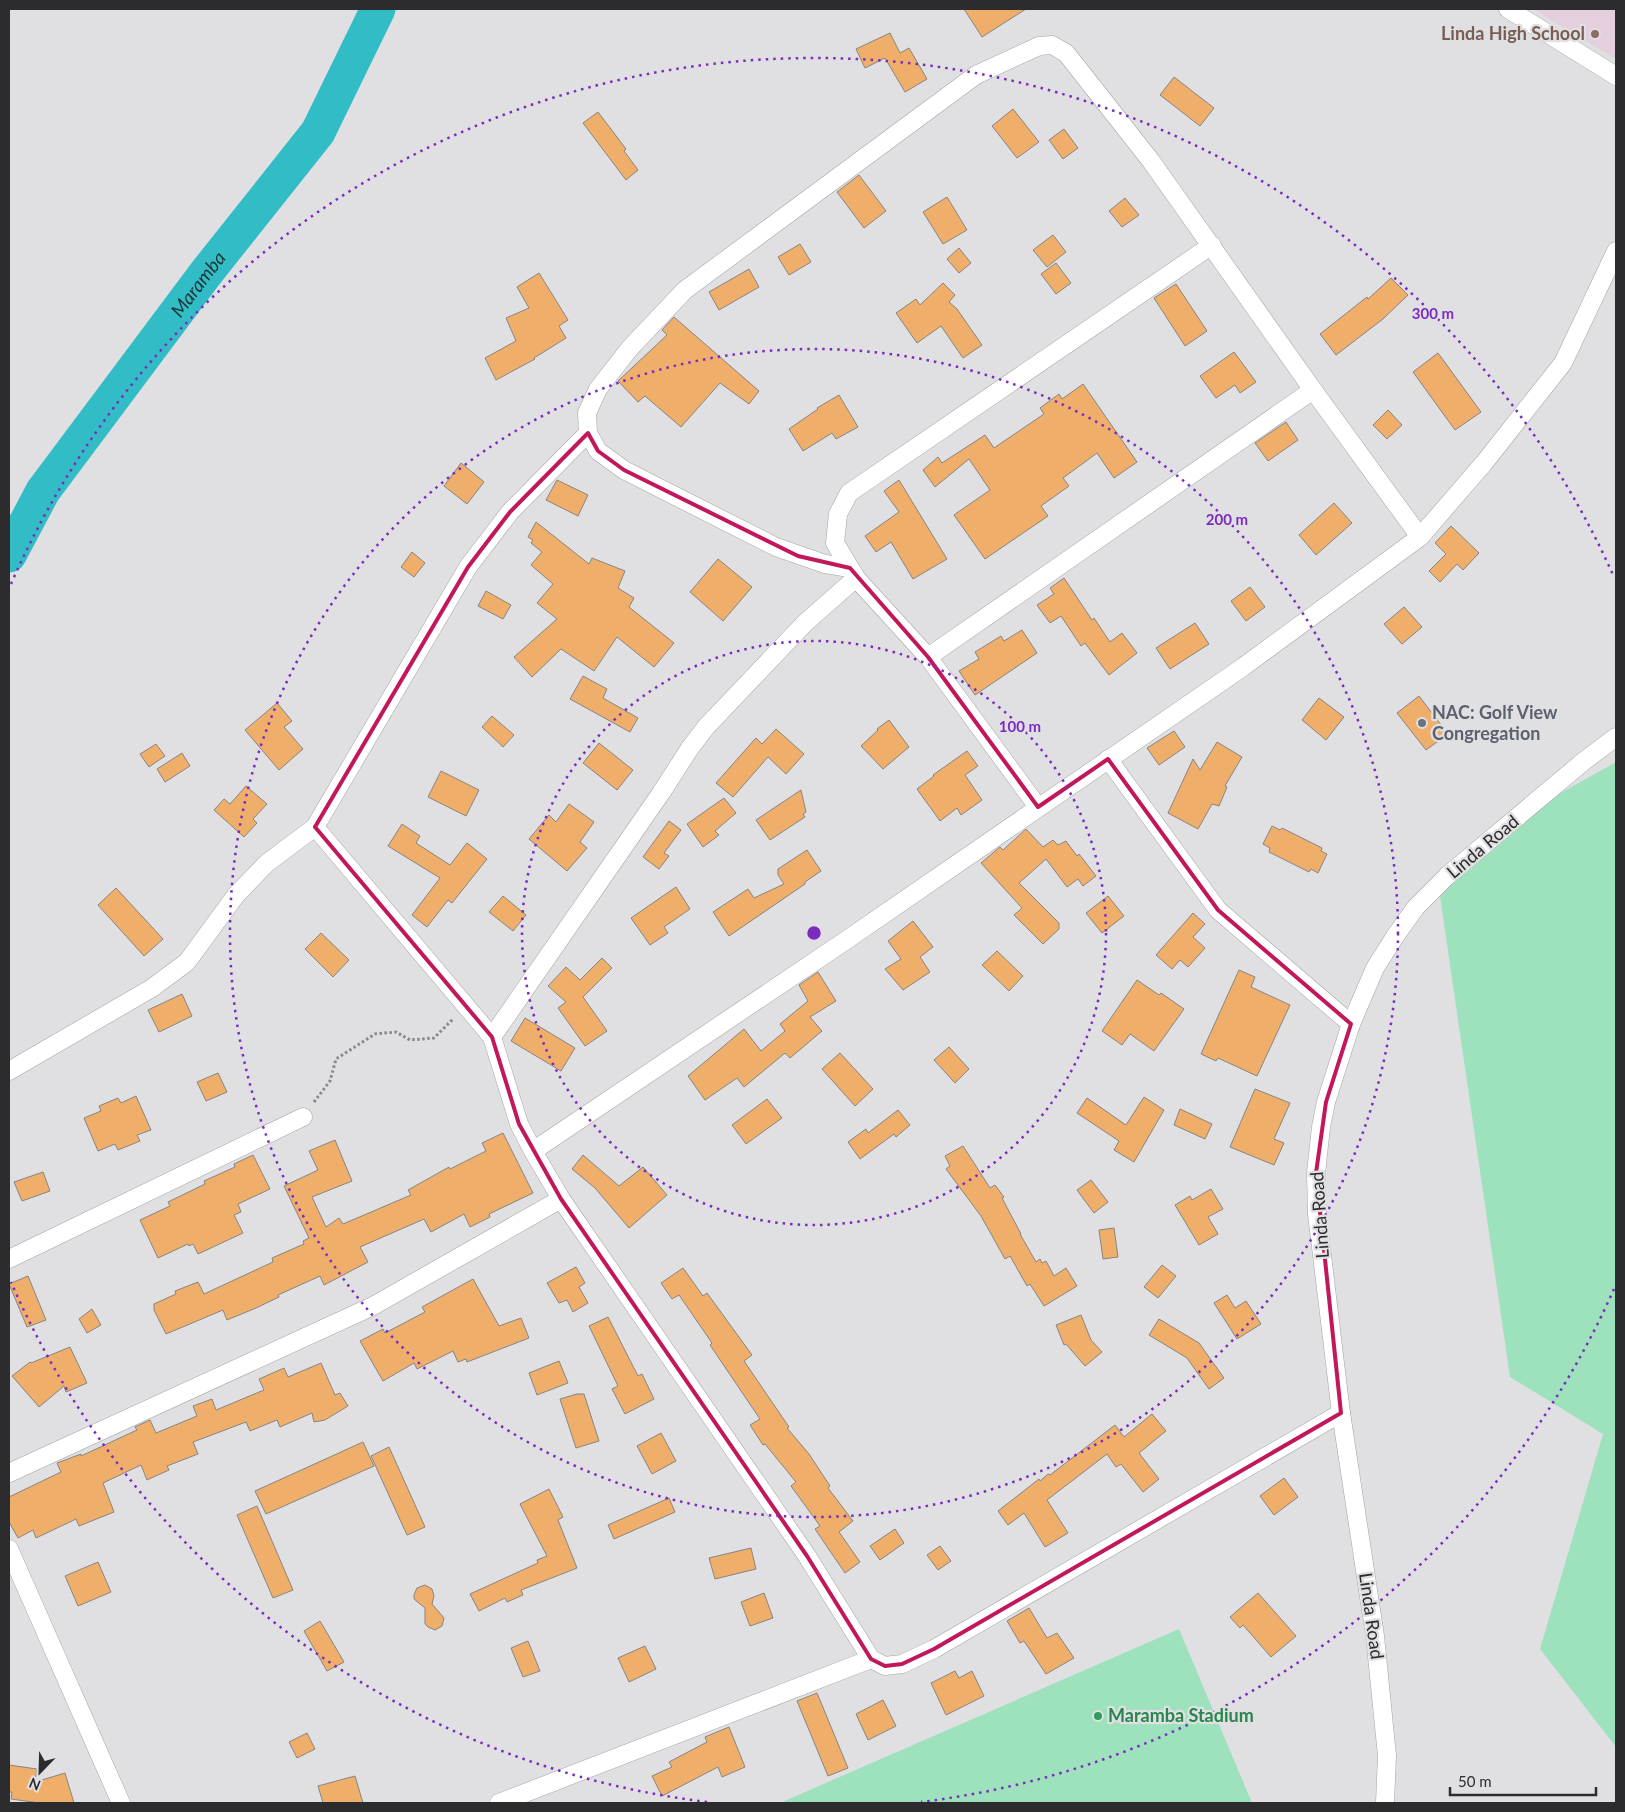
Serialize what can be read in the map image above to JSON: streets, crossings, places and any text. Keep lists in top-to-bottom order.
{
  "streets": {
    "street": ["Linda Road"]
  },
  "water": ["Maramba"],
  "places": ["Linda High School", "NAC: Golf View Congregation", "Maramba Stadium"],
  "scale_bar": "50 m",
  "north": "bottom left",
  "rings": ["300 m", "200 m", "100 m"]
}
